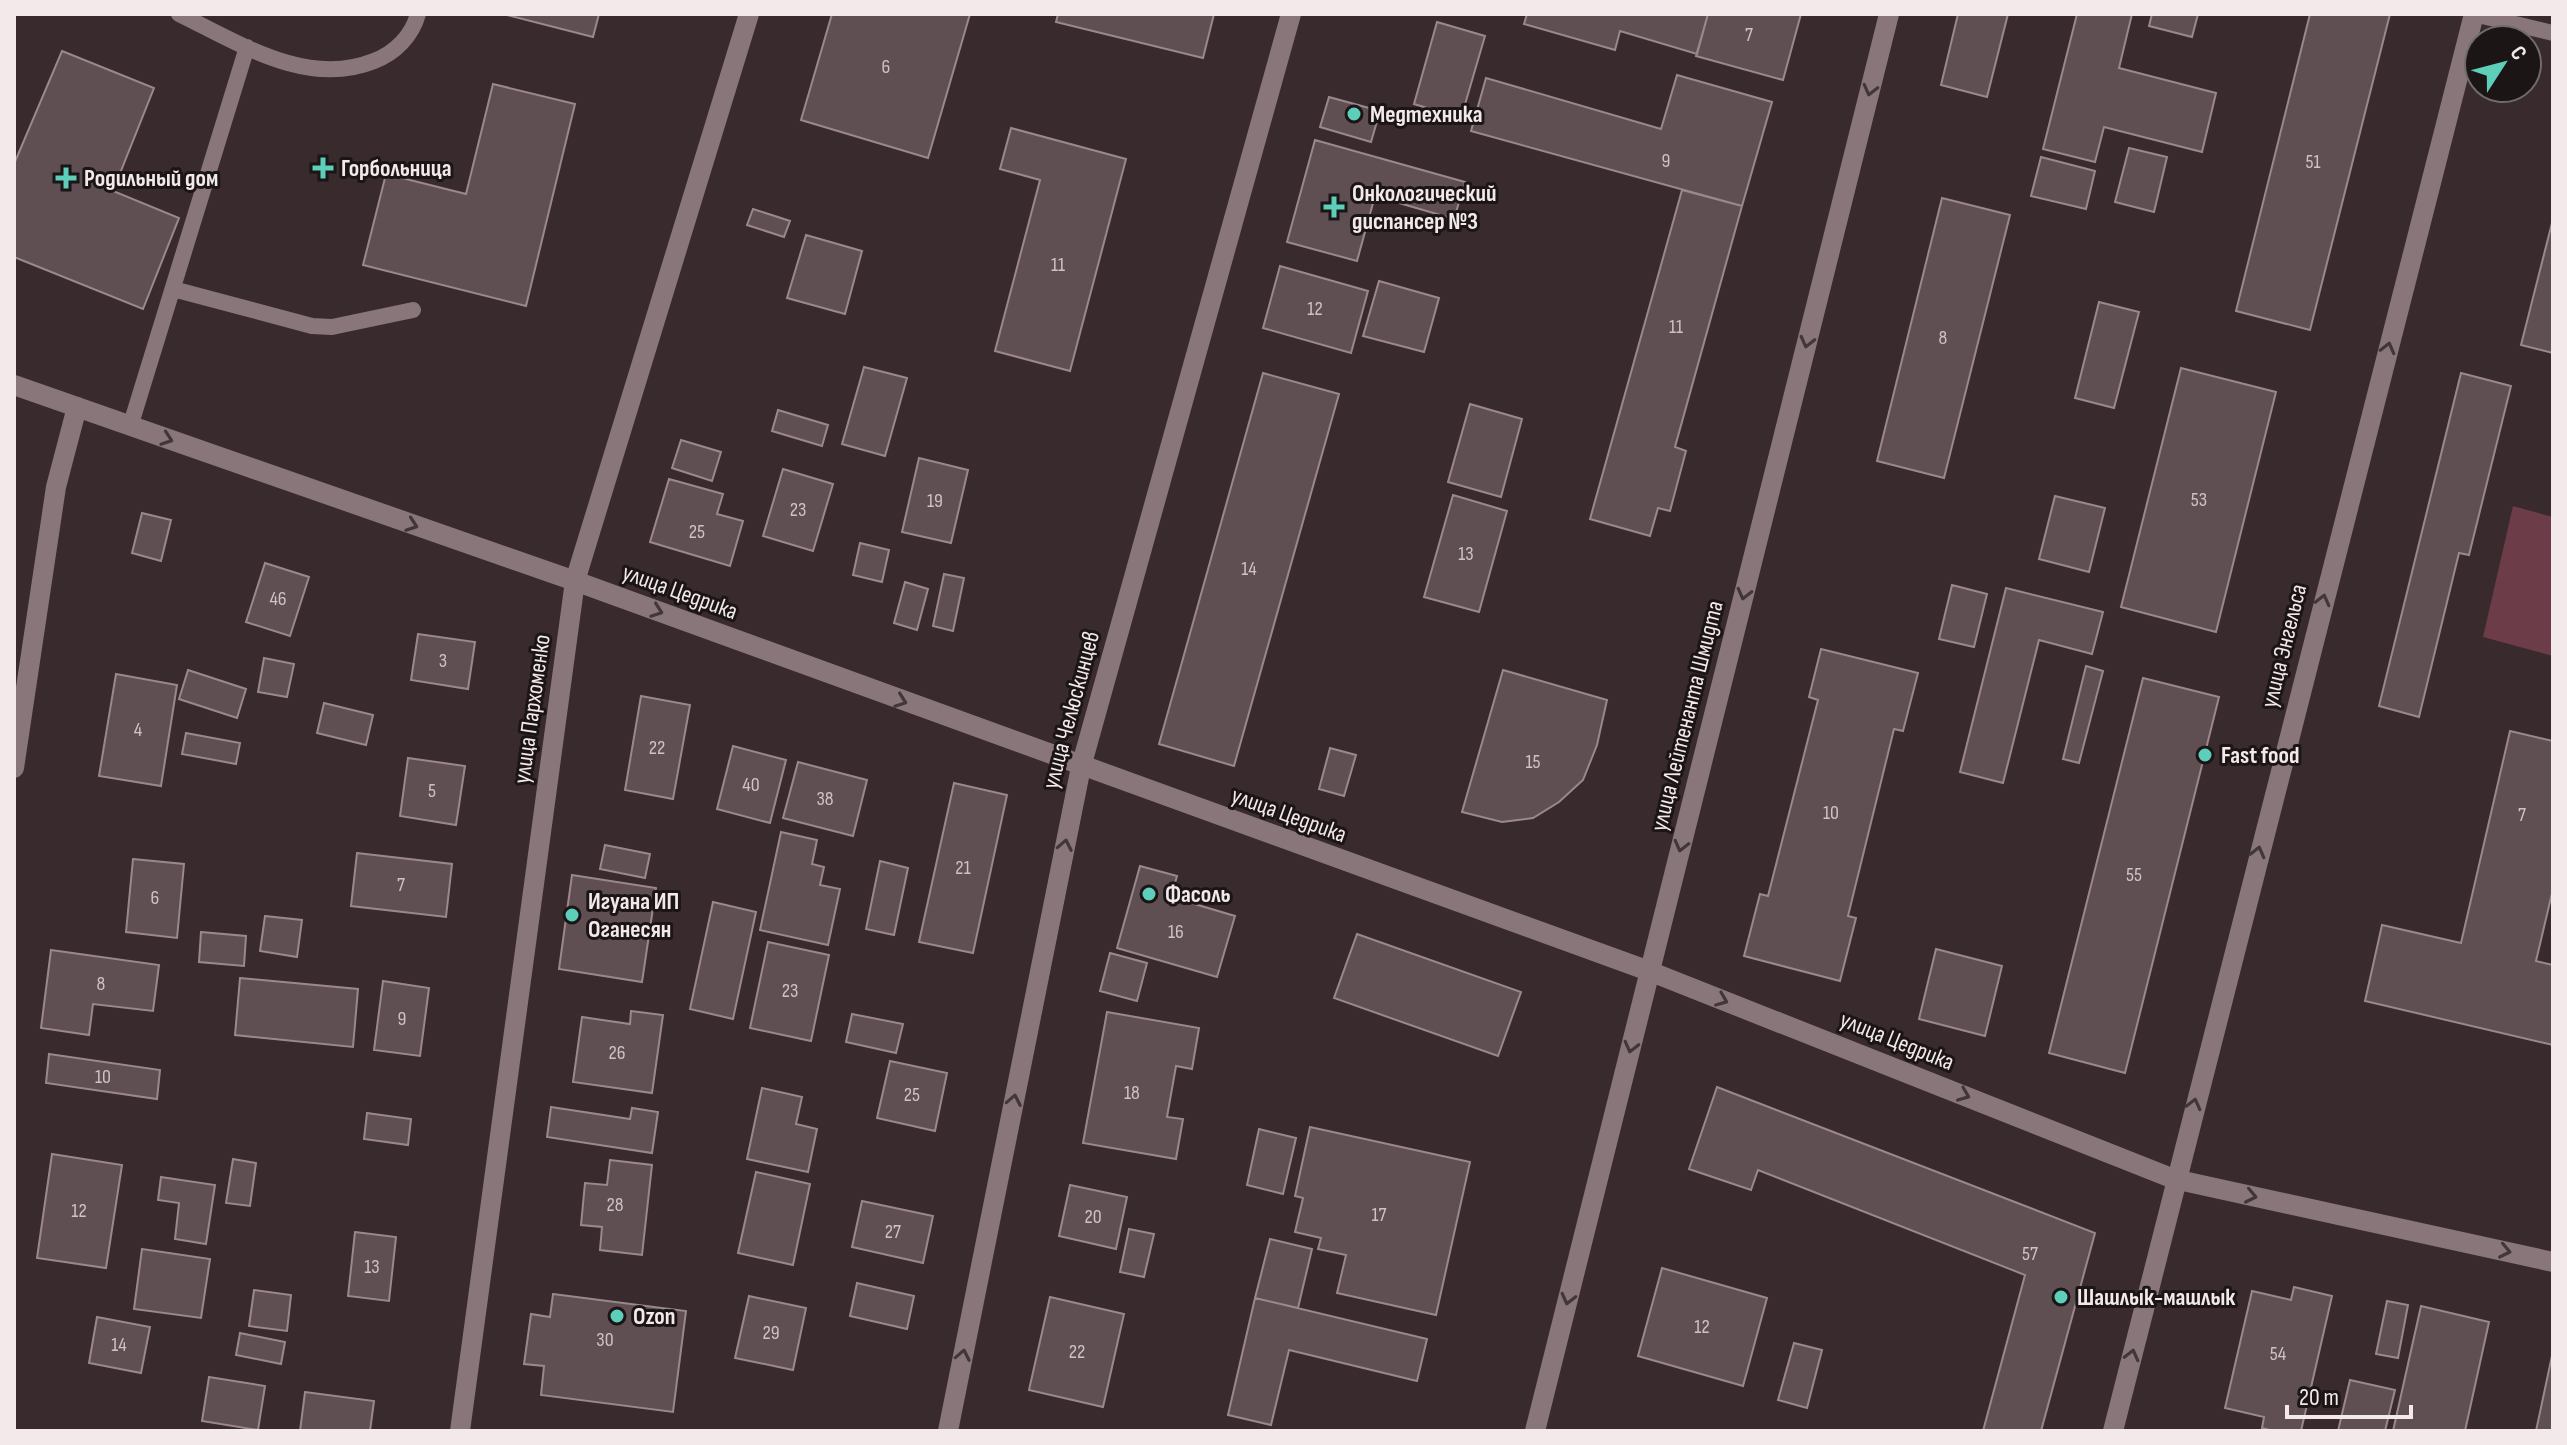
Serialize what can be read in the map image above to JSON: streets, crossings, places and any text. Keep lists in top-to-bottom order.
{
  "streets": {
    "street": [
      "улица Цедрика",
      "улица Энгельса",
      "улица Пархоменко",
      "улица Челюскинцев",
      "улица Лейтенанта Шмидта"
    ]
  },
  "crossings": [
    ["улица Цедрика", "улица Энгельса"],
    ["улица Цедрика", "улица Пархоменко"],
    ["улица Цедрика", "улица Челюскинцев"],
    ["улица Цедрика", "улица Лейтенанта Шмидта"]
  ],
  "one_way": [
    "улица Цедрика",
    "улица Энгельса",
    "улица Челюскинцев",
    "улица Лейтенанта Шмидта"
  ],
  "places": {
    "other": [
      "Медтехника",
      "Fast food",
      "Фасоль",
      "Игуана ИП Оганесян",
      "Шашлык-машлык",
      "Ozon"
    ],
    "health": ["Горбольница", "Родильный дом", "Онкологический диспансер №3"]
  },
  "house_numbers": [
    "7",
    "6",
    "9",
    "51",
    "11",
    "12",
    "11",
    "8",
    "53",
    "19",
    "23",
    "25",
    "13",
    "14",
    "46",
    "3",
    "4",
    "22",
    "15",
    "40",
    "5",
    "38",
    "10",
    "7",
    "21",
    "55",
    "7",
    "6",
    "16",
    "8",
    "23",
    "9",
    "26",
    "10",
    "18",
    "25",
    "28",
    "12",
    "17",
    "20",
    "27",
    "57",
    "13",
    "12",
    "29",
    "30",
    "14",
    "22",
    "54"
  ],
  "scale_bar": "20 m",
  "north": "top right"
}
